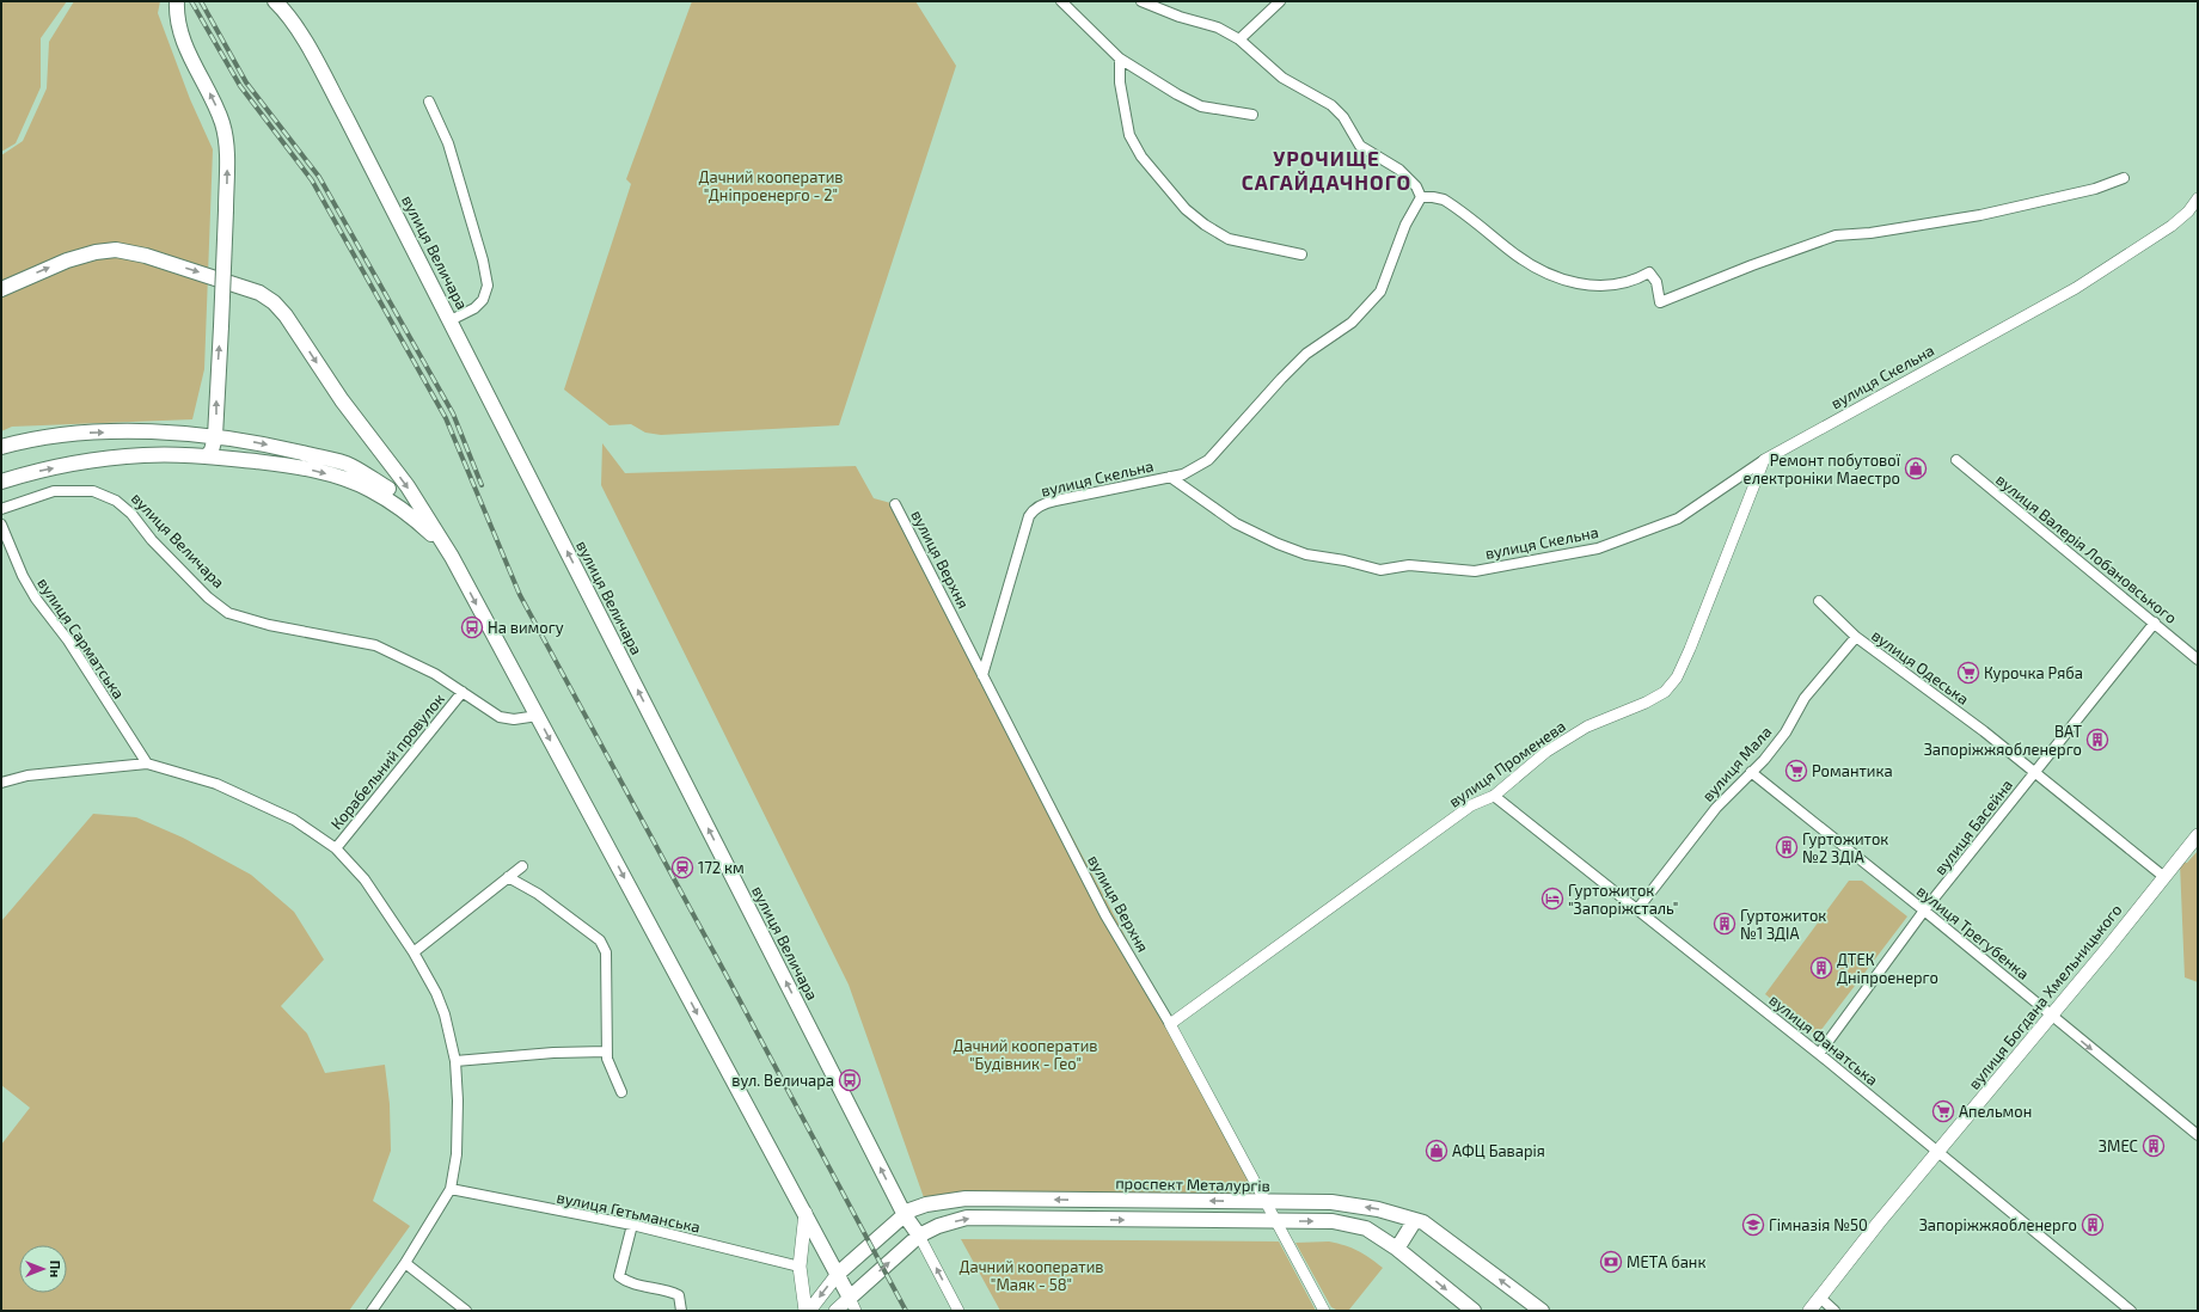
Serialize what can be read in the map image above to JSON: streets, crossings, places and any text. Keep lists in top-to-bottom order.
{
  "streets": {
    "main road": ["вулиця Величара", "вулиця Богдана Хмельницького", "проспект Металургів"],
    "street": [
      "вулиця Скельна",
      "вулиця Валерія Лобановського",
      "вулиця Верхня",
      "вулиця Сарматська",
      "вулиця Одеська",
      "Корабельний провулок",
      "вулиця Променева",
      "вулиця Мала",
      "вулиця Басейна",
      "вулиця Трегубенка",
      "вулиця Фанатська",
      "вулиця Гетьманська"
    ]
  },
  "crossings": [
    ["вулиця Величара", "Корабельний провулок"],
    ["вулиця Величара", "проспект Металургів"],
    ["вулиця Скельна", "вулиця Верхня"],
    ["вулиця Скельна", "вулиця Променева"],
    ["вулиця Валерія Лобановського", "вулиця Басейна"],
    ["вулиця Верхня", "вулиця Променева"],
    ["вулиця Верхня", "проспект Металургів"],
    ["вулиця Одеська", "вулиця Мала"],
    ["вулиця Одеська", "вулиця Басейна"],
    ["вулиця Одеська", "вулиця Богдана Хмельницького"],
    ["вулиця Променева", "вулиця Фанатська"],
    ["вулиця Мала", "вулиця Трегубенка"],
    ["вулиця Мала", "вулиця Фанатська"],
    ["вулиця Басейна", "вулиця Трегубенка"],
    ["вулиця Басейна", "вулиця Фанатська"],
    ["вулиця Трегубенка", "вулиця Богдана Хмельницького"],
    ["вулиця Богдана Хмельницького", "вулиця Фанатська"]
  ],
  "districts": ["УРОЧИЩЕ САГАЙДАЧНОГО"],
  "parks": ["Дачний кооператив \"Дніпроенерго - 2\"", "Дачний кооператив \"Будівник - Гео\"", "Дачний кооператив \"Маяк - 58\""],
  "places": {
    "shop": ["Ремонт побутової електроніки Маестро", "АФЦ Баварiя"],
    "bus stop": ["На вимогу", "вул. Величара"],
    "supermarket": ["Курочка Ряба", "Романтика", "Апельмон"],
    "building": [
      "ВАТ Запоріжжяобленерго",
      "Гуртожиток №2 ЗДІА",
      "Гуртожиток №1 ЗДІА",
      "ДТЕК Дніпроенерго",
      "ЗМЕС",
      "Запоріжжяобленерго"
    ],
    "station": ["172 км"],
    "hotel": ["Гуртожиток \"Запоріжсталь\""],
    "school or university": ["Гімназія №50"],
    "bank": ["МЕТА банк"]
  },
  "north": "right"
}
